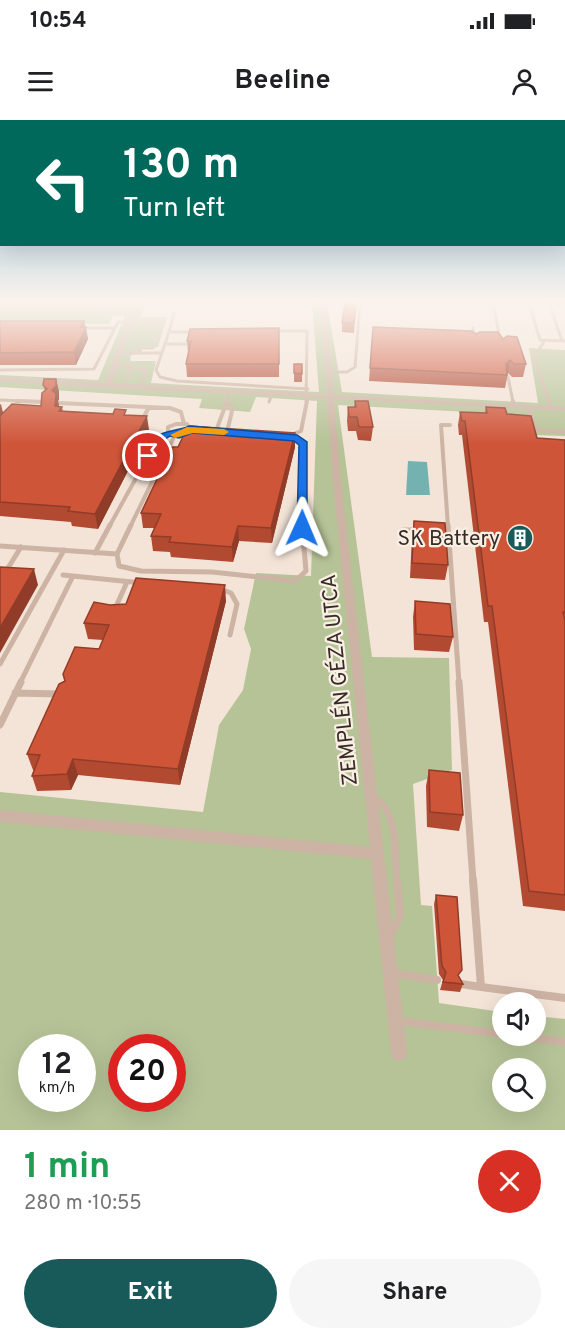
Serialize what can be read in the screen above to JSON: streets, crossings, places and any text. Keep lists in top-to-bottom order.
{
  "streets": {
    "street": ["ZEMPLÉN GÉZA UTCA"]
  },
  "places": {
    "building": ["SK Battery"]
  },
  "page": {
    "status": "10:54",
    "header": "Beeline",
    "turn": ["130 m", "Turn left"],
    "speed": "12 km/h",
    "limit": "20",
    "heading": ["1 min", "280 m · 10:55"],
    "buttons": ["Exit", "Share"]
  }
}
